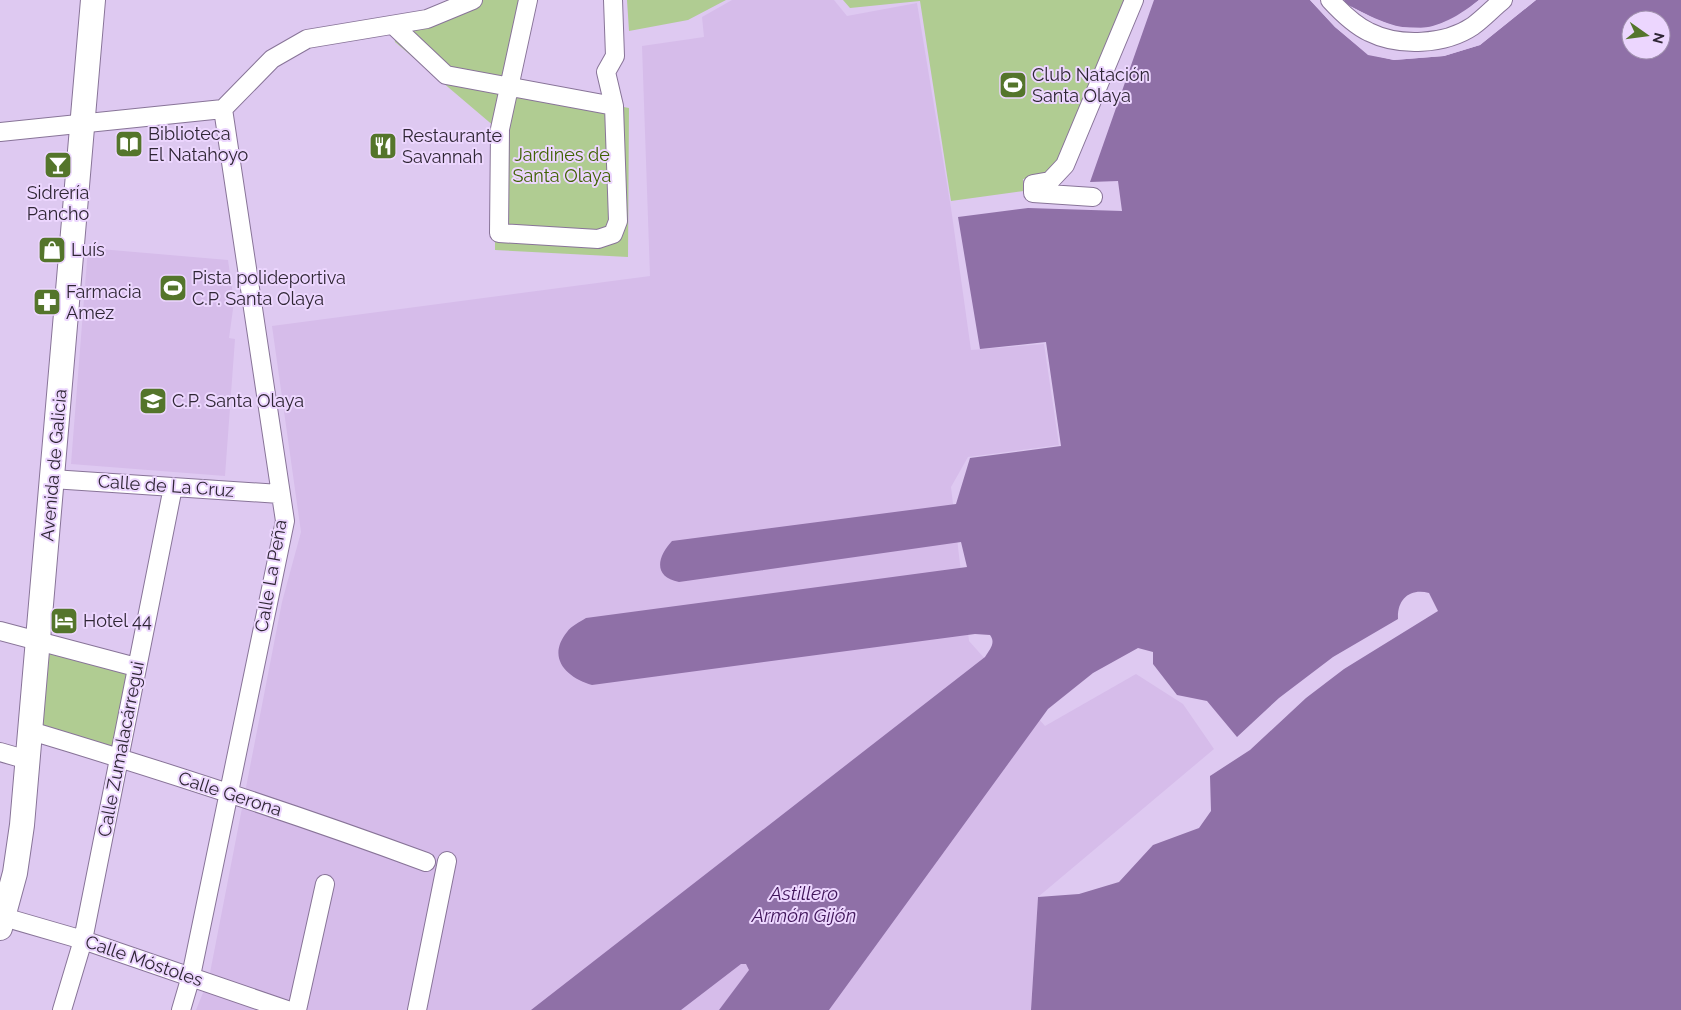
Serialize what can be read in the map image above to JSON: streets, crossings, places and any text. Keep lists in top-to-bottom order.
{
  "streets": {
    "street": [
      "Avenida de Galicia",
      "Calle de La Cruz",
      "Calle La Peña",
      "Calle Zumalacárregui",
      "Calle Gerona",
      "Calle Móstoles"
    ]
  },
  "crossings": [
    ["Avenida de Galicia", "Calle de La Cruz"],
    ["Avenida de Galicia", "Calle Gerona"],
    ["Avenida de Galicia", "Calle Móstoles"],
    ["Calle de La Cruz", "Calle La Peña"],
    ["Calle de La Cruz", "Calle Zumalacárregui"],
    ["Calle La Peña", "Calle Gerona"],
    ["Calle La Peña", "Calle Móstoles"],
    ["Calle Zumalacárregui", "Calle Gerona"],
    ["Calle Zumalacárregui", "Calle Móstoles"]
  ],
  "water": ["Astillero Armón Gijón"],
  "parks": ["Jardines de Santa Olaya"],
  "places": {
    "sports": ["Club Natación Santa Olaya", "Pista polideportiva C.P. Santa Olaya"],
    "library": ["Biblioteca El Natahoyo"],
    "restaurant": ["Restaurante Savannah"],
    "bar": ["Sidrería Pancho"],
    "shop": ["Luís"],
    "pharmacy": ["Farmacia Amez"],
    "school or university": ["C.P. Santa Olaya"],
    "hotel": ["Hotel 44"]
  },
  "north": "right"
}
